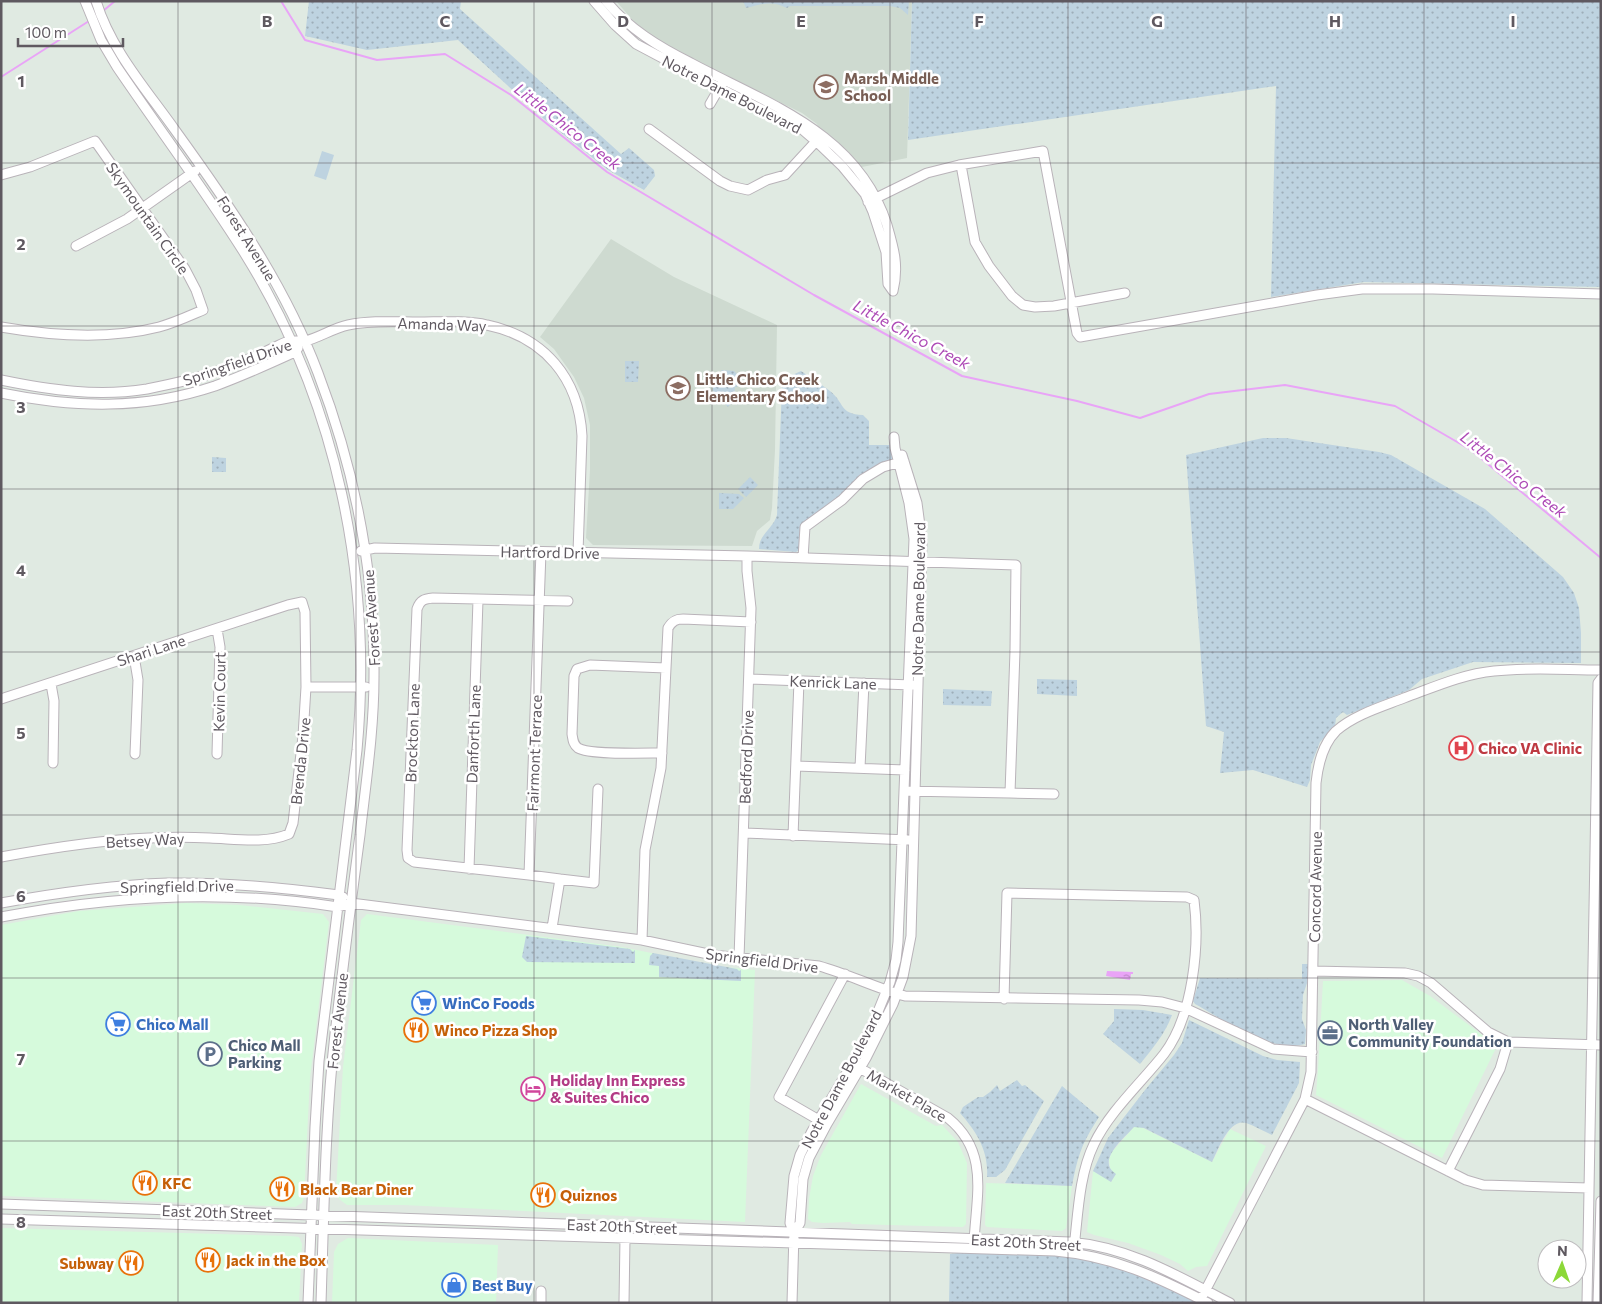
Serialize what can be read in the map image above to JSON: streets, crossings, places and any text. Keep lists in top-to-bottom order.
{
  "streets": {
    "street": [
      "Notre Dame Boulevard",
      "Skymountain Circle",
      "Forest Avenue",
      "Amanda Way",
      "Springfield Drive",
      "Hartford Drive",
      "Shari Lane",
      "Kenrick Lane",
      "Kevin Court",
      "Brockton Lane",
      "Danforth Lane",
      "Fairmont Terrace",
      "Bedford Drive",
      "Brenda Drive",
      "Betsey Way",
      "Concord Avenue",
      "Market Place",
      "East 20th Street"
    ]
  },
  "crossings": [
    ["Notre Dame Boulevard", "Springfield Drive"],
    ["Notre Dame Boulevard", "Hartford Drive"],
    ["Notre Dame Boulevard", "Kenrick Lane"],
    ["Notre Dame Boulevard", "Market Place"],
    ["Notre Dame Boulevard", "East 20th Street"],
    ["Forest Avenue", "Amanda Way"],
    ["Forest Avenue", "Springfield Drive"],
    ["Forest Avenue", "Hartford Drive"],
    ["Forest Avenue", "East 20th Street"],
    ["Amanda Way", "Springfield Drive"],
    ["Amanda Way", "Hartford Drive"],
    ["Springfield Drive", "Bedford Drive"],
    ["Springfield Drive", "Concord Avenue"],
    ["Hartford Drive", "Fairmont Terrace"],
    ["Hartford Drive", "Bedford Drive"],
    ["Shari Lane", "Kevin Court"],
    ["Shari Lane", "Brenda Drive"],
    ["Kenrick Lane", "Bedford Drive"],
    ["Brockton Lane", "Danforth Lane"],
    ["Brenda Drive", "Betsey Way"],
    ["Concord Avenue", "East 20th Street"],
    ["Market Place", "East 20th Street"]
  ],
  "water": ["Little Chico Creek"],
  "places": {
    "school or university": ["Marsh Middle School", "Little Chico Creek Elementary School"],
    "hospital": ["Chico VA Clinic"],
    "supermarket": ["WinCo Foods", "Chico Mall"],
    "restaurant": [
      "Winco Pizza Shop",
      "KFC",
      "Black Bear Diner",
      "Quiznos",
      "Jack in the Box",
      "Subway"
    ],
    "office": ["North Valley Community Foundation"],
    "parking": ["Chico Mall Parking"],
    "hotel": ["Holiday Inn Express & Suites Chico"],
    "shop": ["Best Buy"]
  },
  "scale_bar": "100 m",
  "north": "top",
  "grid": {
    "columns": [
      "B",
      "C",
      "D",
      "E",
      "F",
      "G",
      "H",
      "I"
    ],
    "rows": [
      "1",
      "2",
      "3",
      "4",
      "5",
      "6",
      "7",
      "8"
    ]
  }
}
